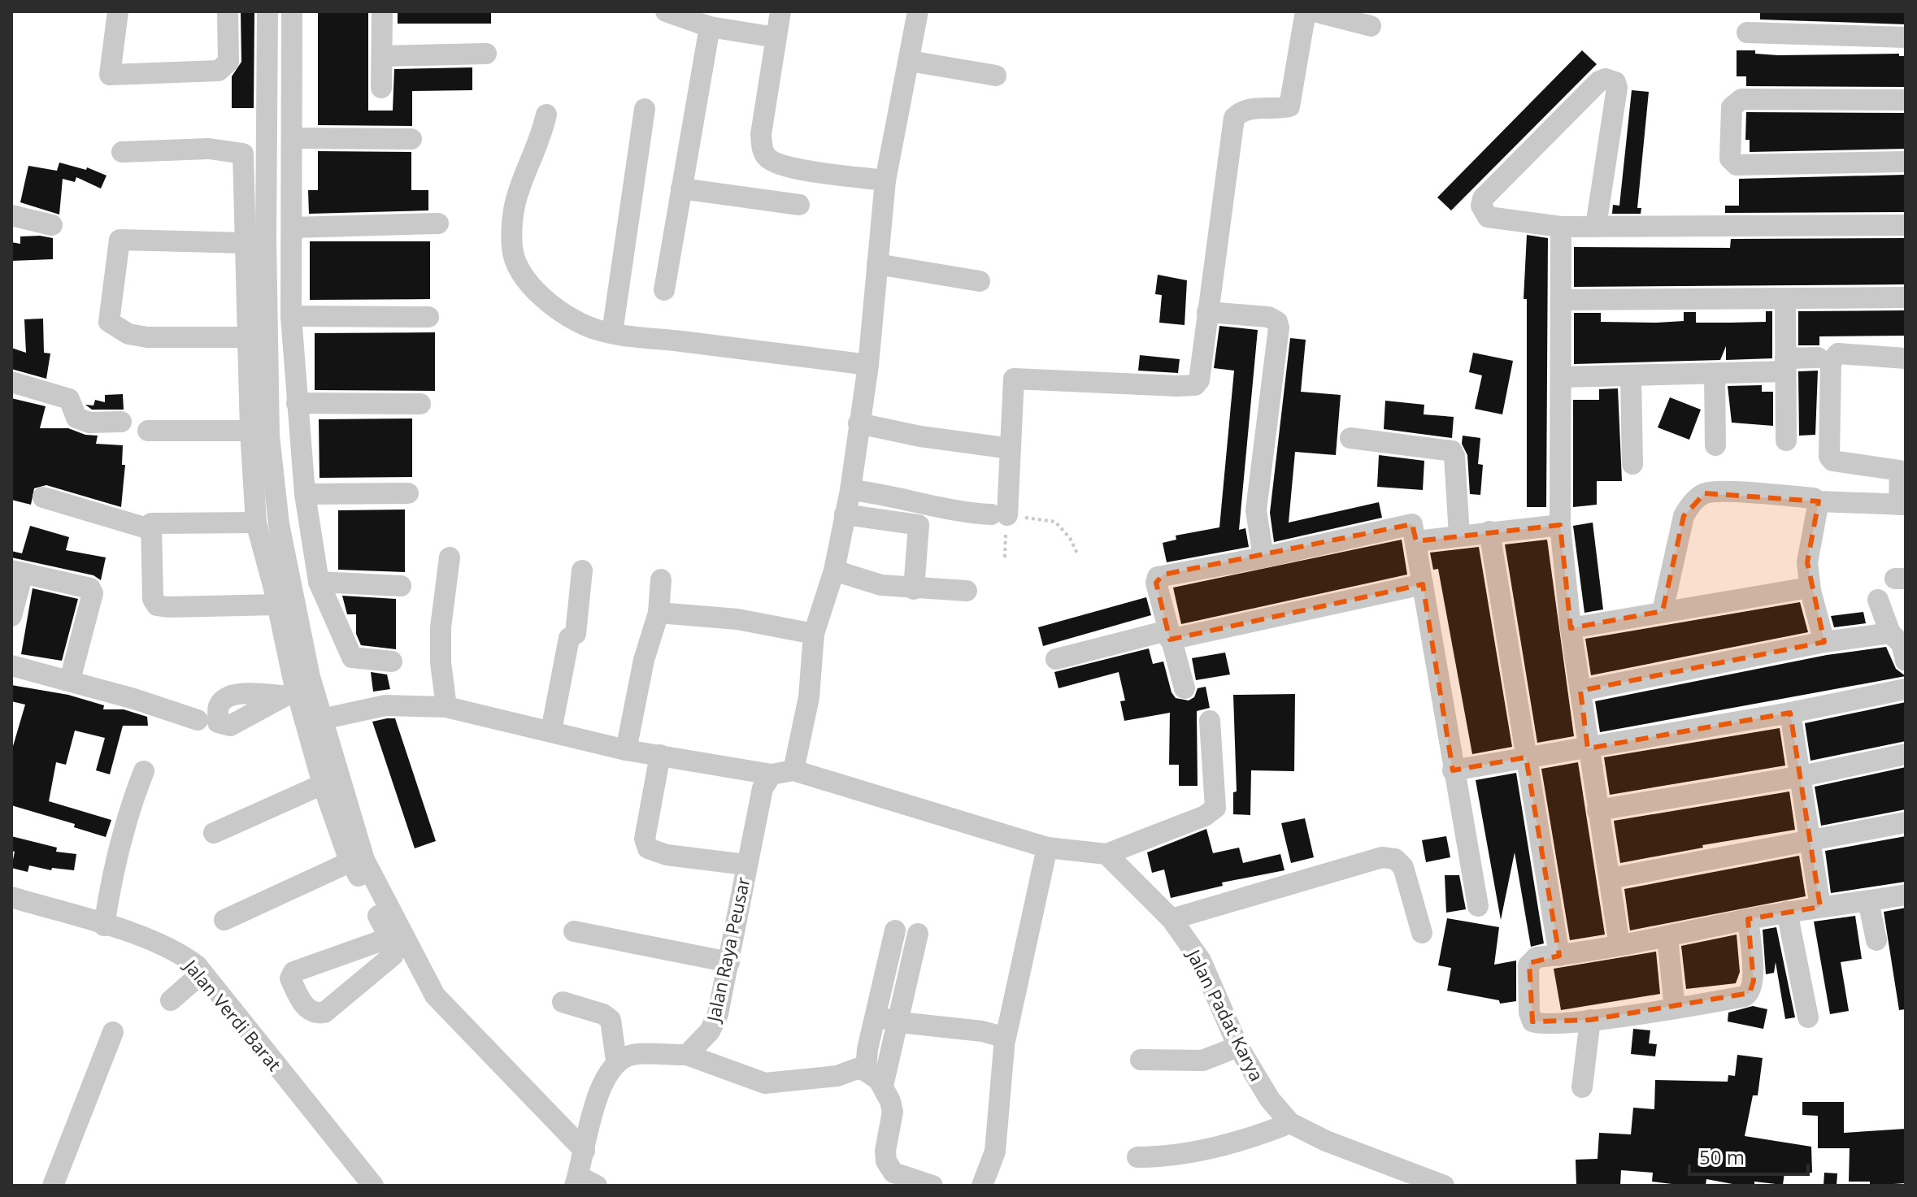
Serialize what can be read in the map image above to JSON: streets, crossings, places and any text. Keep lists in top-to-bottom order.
{
  "streets": {
    "street": ["Jalan Raya Peusar", "Jalan Verdi Barat", "Jalan Padat Karya"]
  },
  "scale_bar": "50 m"
}
